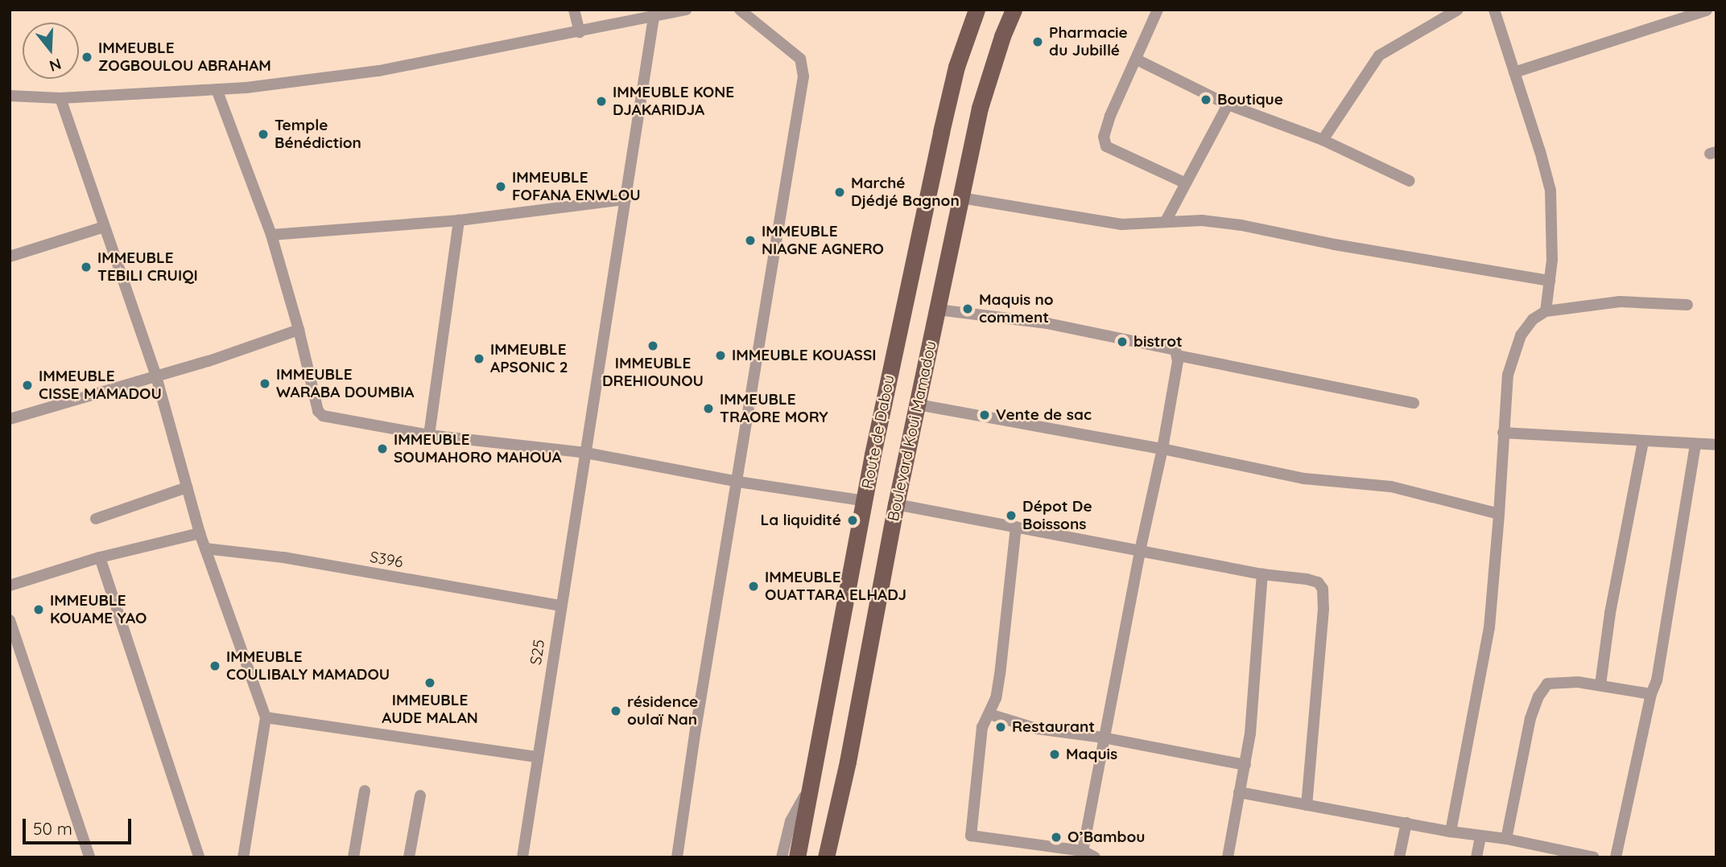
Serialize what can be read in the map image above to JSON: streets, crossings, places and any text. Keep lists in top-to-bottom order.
{
  "streets": {
    "main road": ["Boulevard Koui Mamadou", "Route de Dabou"],
    "street": ["S396", "S25"]
  },
  "crossings": [
    ["S396", "S25"]
  ],
  "places": [
    "Pharmacie du Jubillé",
    "IMMEUBLE ZOGBOULOU ABRAHAM",
    "Boutique",
    "IMMEUBLE KONE DJAKARIDJA",
    "Temple Bénédiction",
    "IMMEUBLE FOFANA ENWLOU",
    "Marché Djédjé Bagnon",
    "IMMEUBLE NIAGNE AGNERO",
    "IMMEUBLE TEBILI CRUIQI",
    "Maquis no comment",
    "bistrot",
    "IMMEUBLE DREHIOUNOU",
    "IMMEUBLE KOUASSI",
    "IMMEUBLE APSONIC 2",
    "IMMEUBLE WARABA DOUMBIA",
    "IMMEUBLE CISSE MAMADOU",
    "IMMEUBLE TRAORE MORY",
    "Vente de sac",
    "IMMEUBLE SOUMAHORO MAHOUA",
    "Dépot De Boissons",
    "La liquidité",
    "IMMEUBLE OUATTARA ELHADJ",
    "IMMEUBLE KOUAME YAO",
    "IMMEUBLE COULIBALY MAMADOU",
    "IMMEUBLE AUDE MALAN",
    "résidence oulaï Nan",
    "Restaurant",
    "Maquis",
    "O’Bambou"
  ],
  "scale_bar": "50 m",
  "north": "bottom"
}
